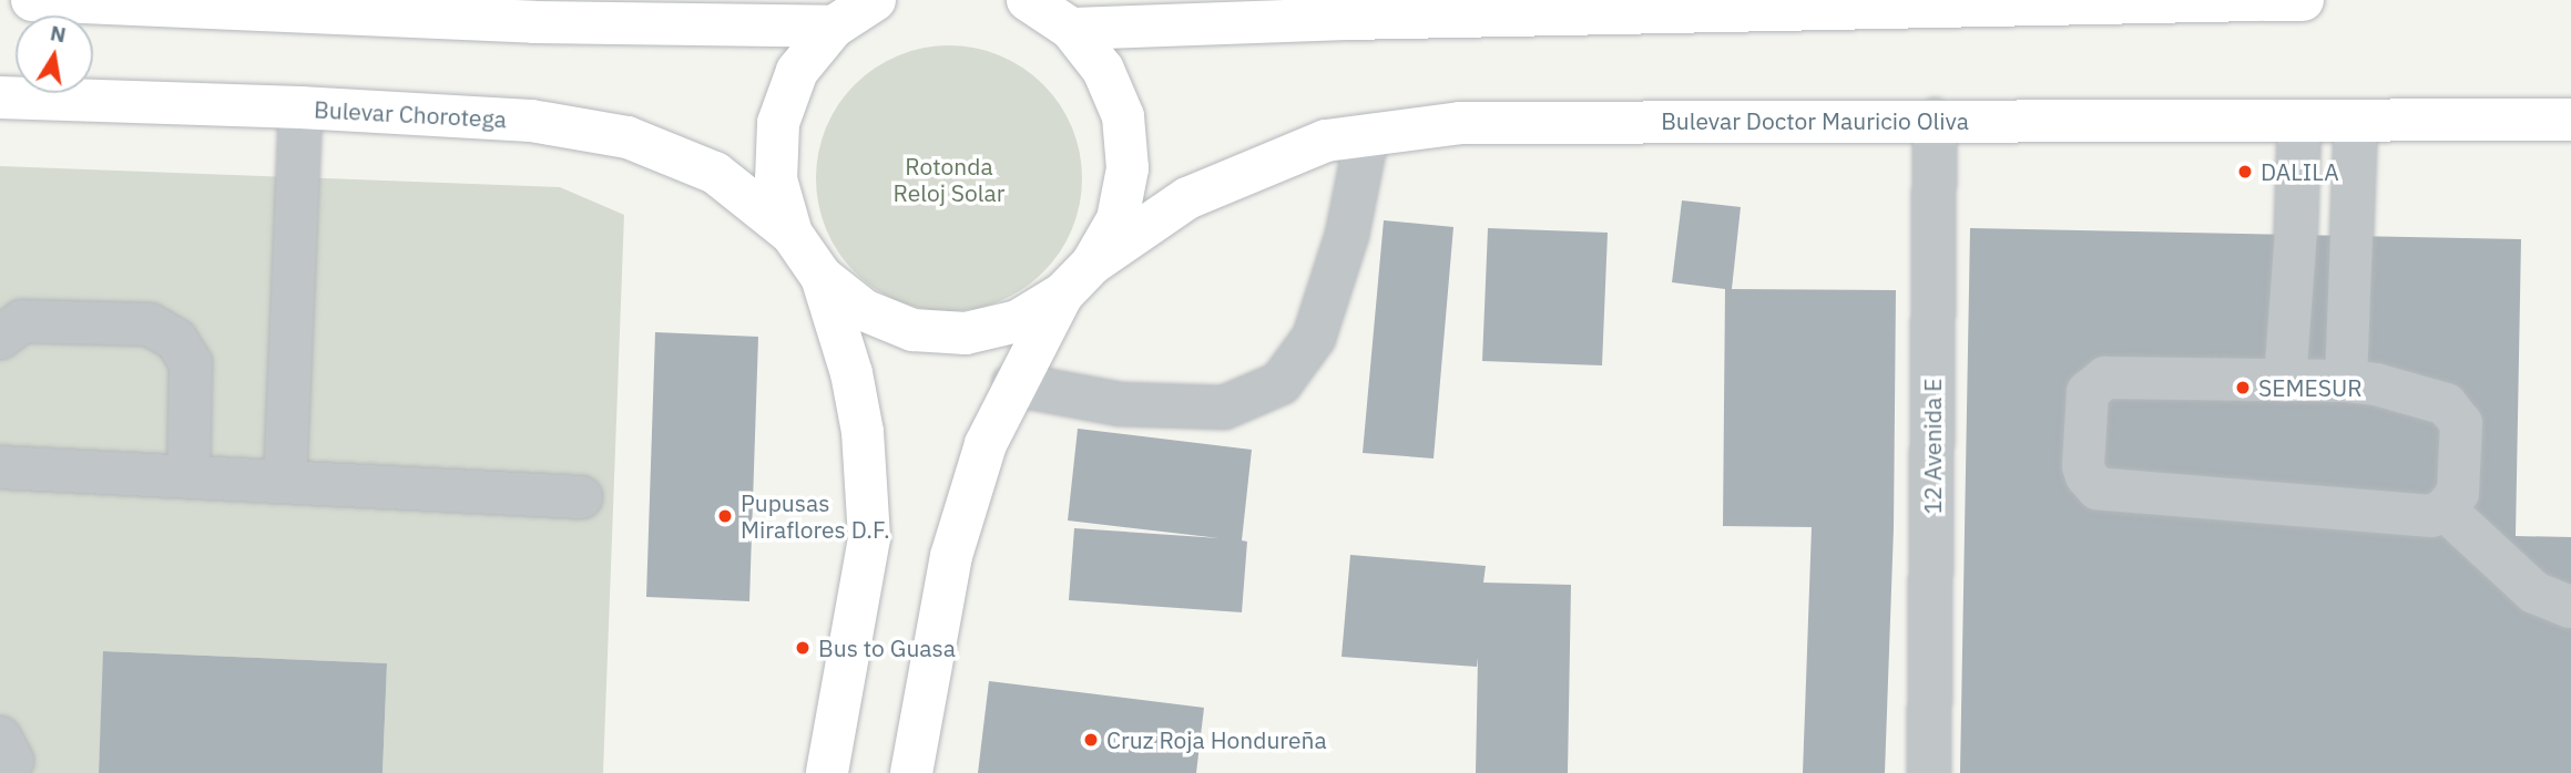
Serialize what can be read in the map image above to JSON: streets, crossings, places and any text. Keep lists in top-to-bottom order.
{
  "streets": {
    "highway": ["Bulevar Chorotega", "Bulevar Doctor Mauricio Oliva"],
    "street": ["12 Avenida E"]
  },
  "crossings": [
    ["Bulevar Doctor Mauricio Oliva", "12 Avenida E"]
  ],
  "parks": ["Rotonda Reloj Solar"],
  "places": [
    "DALILA",
    "SEMESUR",
    "Pupusas Miraflores D.F.",
    "Bus to Guasa",
    "Cruz Roja Hondureña"
  ],
  "north": "top"
}
